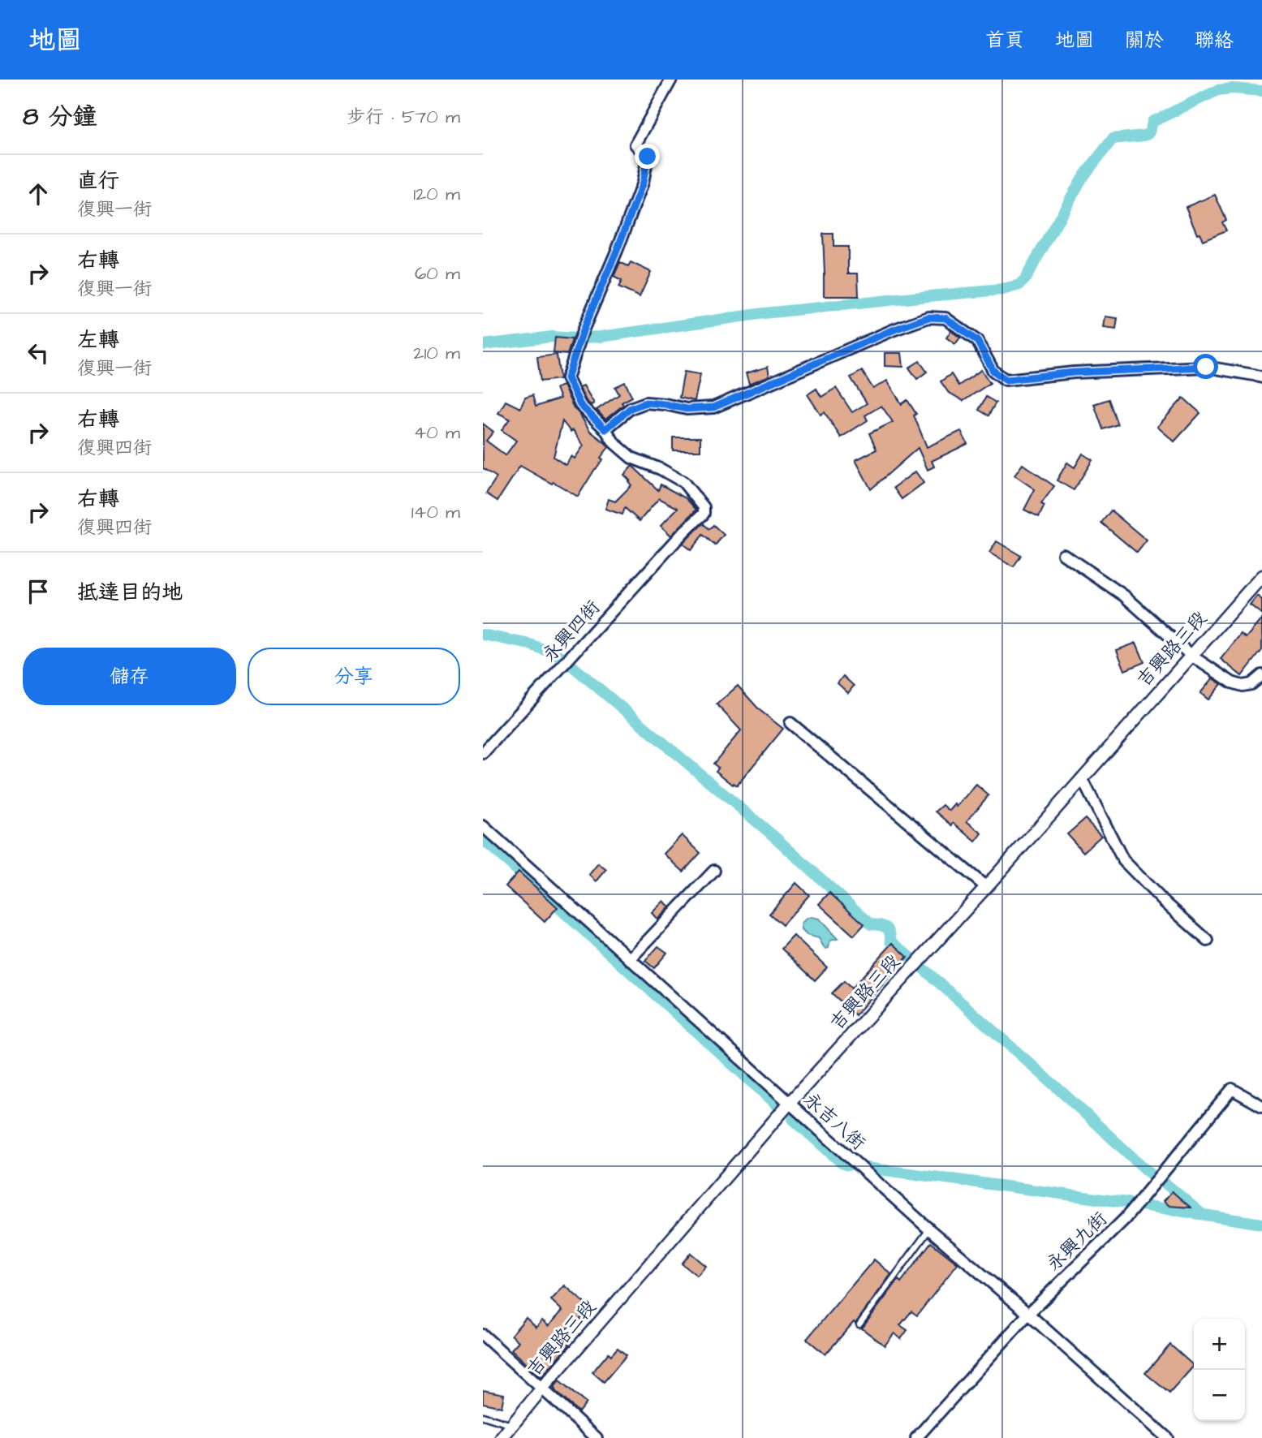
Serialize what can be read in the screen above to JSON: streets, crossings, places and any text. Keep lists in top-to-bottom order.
{
  "streets": {
    "street": [
      "永興四街",
      "吉興路三段",
      "永吉八街",
      "永興九街"
    ]
  },
  "crossings": [
    ["吉興路三段", "永吉八街"],
    ["永吉八街", "永興九街"]
  ],
  "page": {
    "header": "地圖",
    "nav": [
      "首頁",
      "地圖",
      "關於",
      "聯絡"
    ],
    "heading": ["8 分鐘", "步行 · 570 m"],
    "list": [
      ["直行", "復興一街", "120 m"],
      ["右轉", "復興一街", "60 m"],
      ["左轉", "復興一街", "210 m"],
      ["右轉", "復興四街", "40 m"],
      ["右轉", "復興四街", "140 m"],
      "抵達目的地"
    ],
    "buttons": ["儲存", "分享"],
    "map_buttons": ["+", "−"]
  }
}
